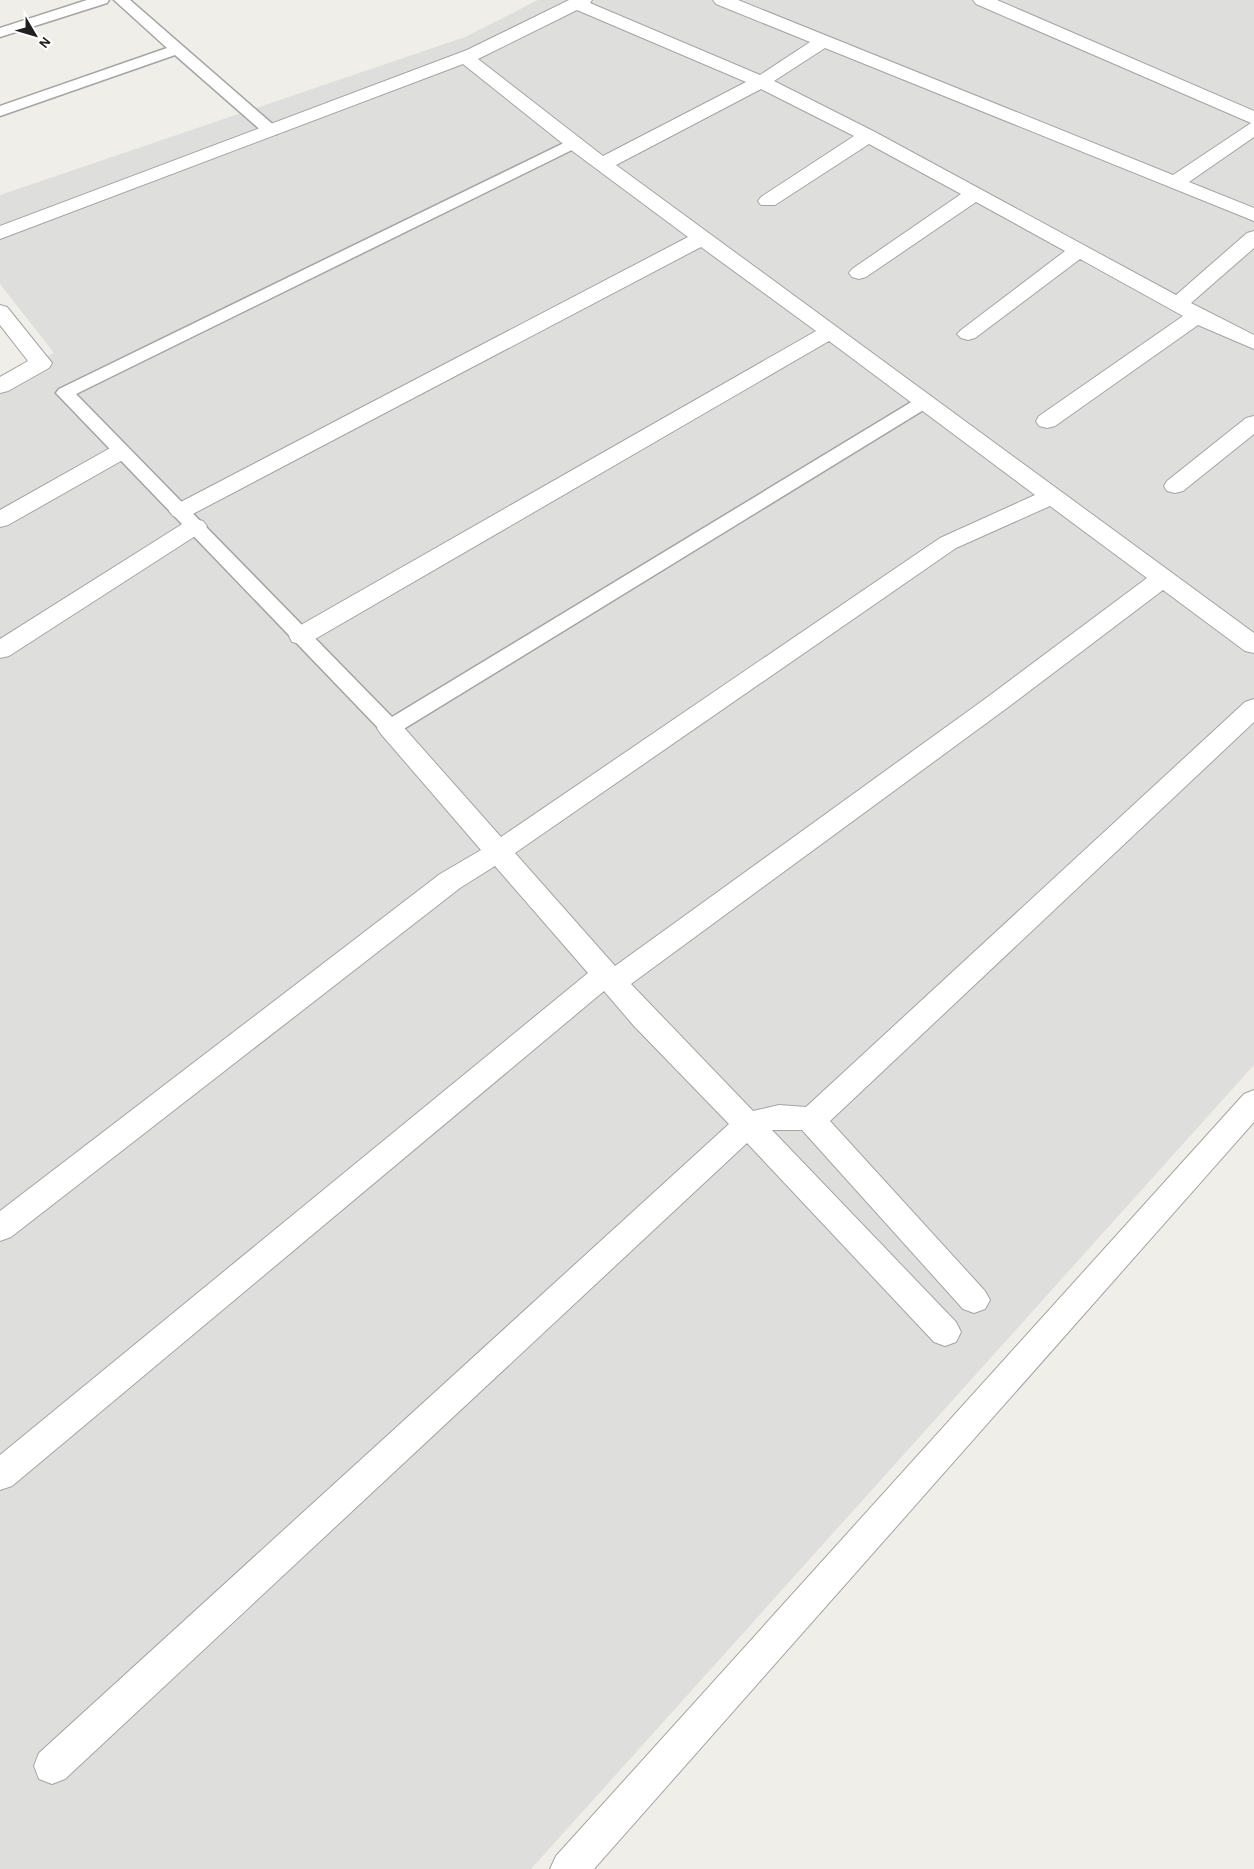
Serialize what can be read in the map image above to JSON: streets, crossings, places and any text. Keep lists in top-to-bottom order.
{
  "north": "bottom right"
}
